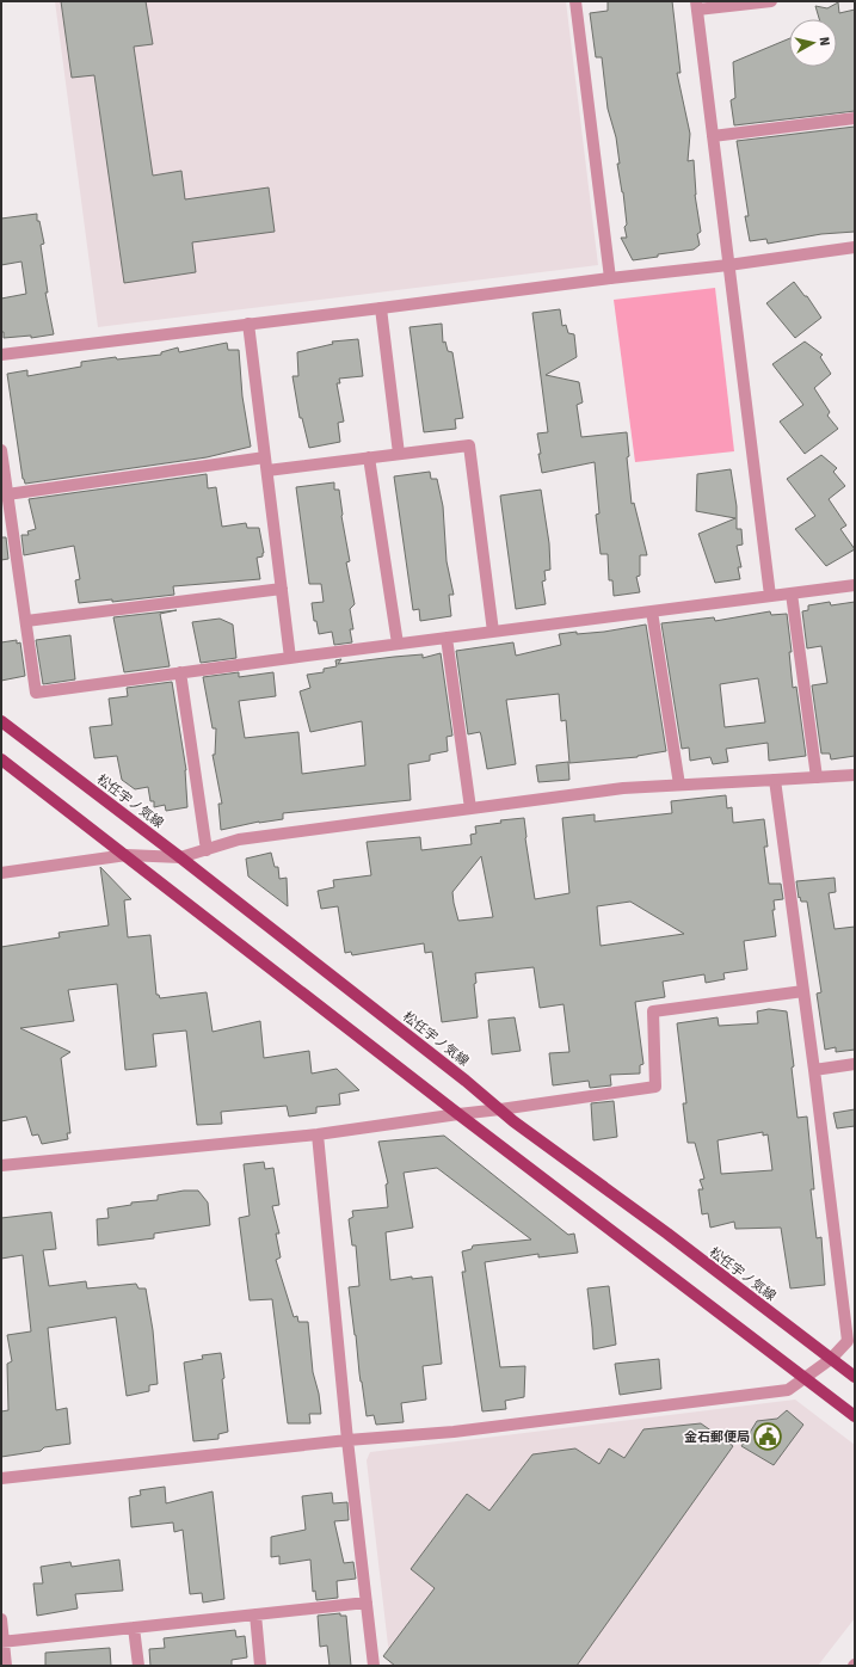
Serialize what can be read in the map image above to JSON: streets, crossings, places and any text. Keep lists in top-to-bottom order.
{
  "streets": {
    "main road": ["松任宇ノ気線"]
  },
  "places": {
    "public building": ["金石郵便局"]
  },
  "north": "right"
}
